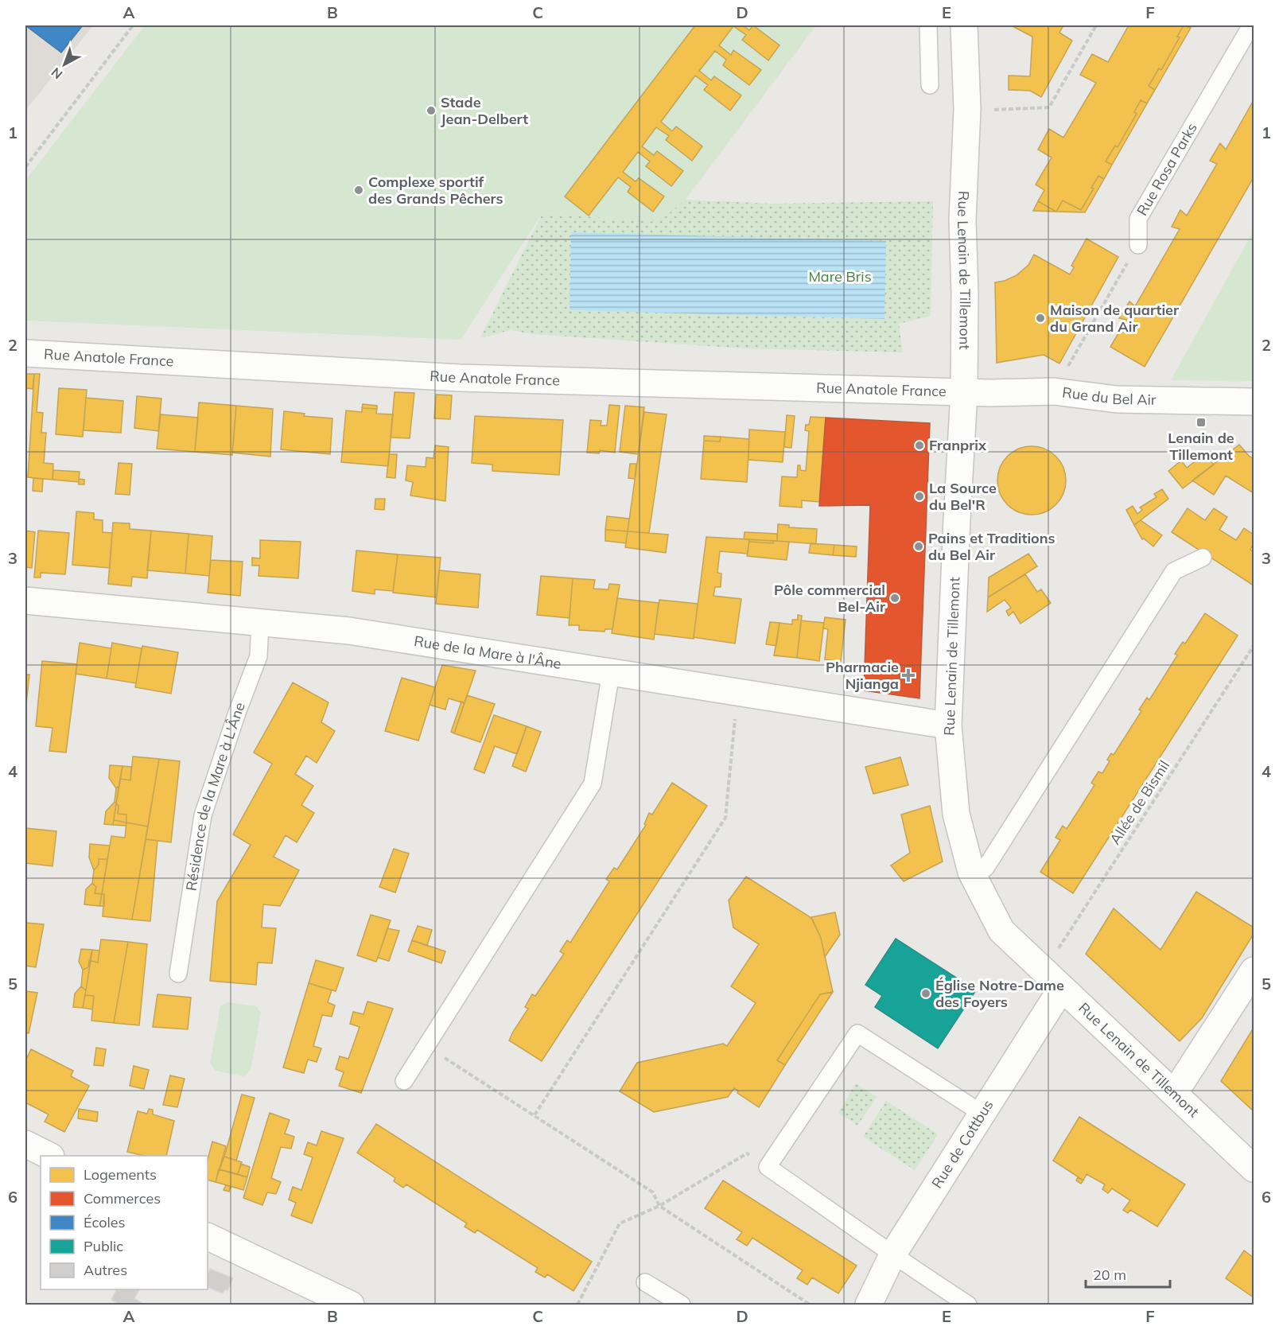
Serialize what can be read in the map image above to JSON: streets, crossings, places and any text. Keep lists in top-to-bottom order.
{
  "streets": {
    "street": [
      "Rue Lenain de Tillemont",
      "Rue Anatole France",
      "Rue du Bel Air",
      "Rue de la Mare à l'Âne",
      "Rue de Cottbus"
    ],
    "lane": ["Rue Rosa Parks", "Résidence de la Mare à L'Âne"],
    "path": ["Allée de Bismil"]
  },
  "crossings": [
    ["Rue Lenain de Tillemont", "Rue Anatole France"],
    ["Rue Lenain de Tillemont", "Rue du Bel Air"],
    ["Rue Lenain de Tillemont", "Rue de la Mare à l'Âne"],
    ["Rue Lenain de Tillemont", "Allée de Bismil"],
    ["Rue Lenain de Tillemont", "Rue de Cottbus"],
    ["Rue Anatole France", "Rue du Bel Air"],
    ["Rue de la Mare à l'Âne", "Résidence de la Mare à L'Âne"],
    ["Allée de Bismil", "Rue de Cottbus"]
  ],
  "parks": ["Mare Bris"],
  "places": {
    "other": [
      "Stade Jean-Delbert",
      "Complexe sportif des Grands Pêchers",
      "Maison de quartier du Grand Air",
      "Franprix",
      "La Source du Bel'R",
      "Pains et Traditions du Bel Air",
      "Pôle commercial Bel-Air",
      "Église Notre-Dame des Foyers"
    ],
    "transit": ["Lenain de Tillemont"],
    "health": ["Pharmacie Njianga"]
  },
  "legend": [
    "Logements",
    "Commerces",
    "Écoles",
    "Public",
    "Autres"
  ],
  "scale_bar": "20 m",
  "north": "bottom left",
  "grid": {
    "columns": [
      "A",
      "B",
      "C",
      "D",
      "E",
      "F"
    ],
    "rows": [
      "1",
      "2",
      "3",
      "4",
      "5",
      "6"
    ]
  }
}
